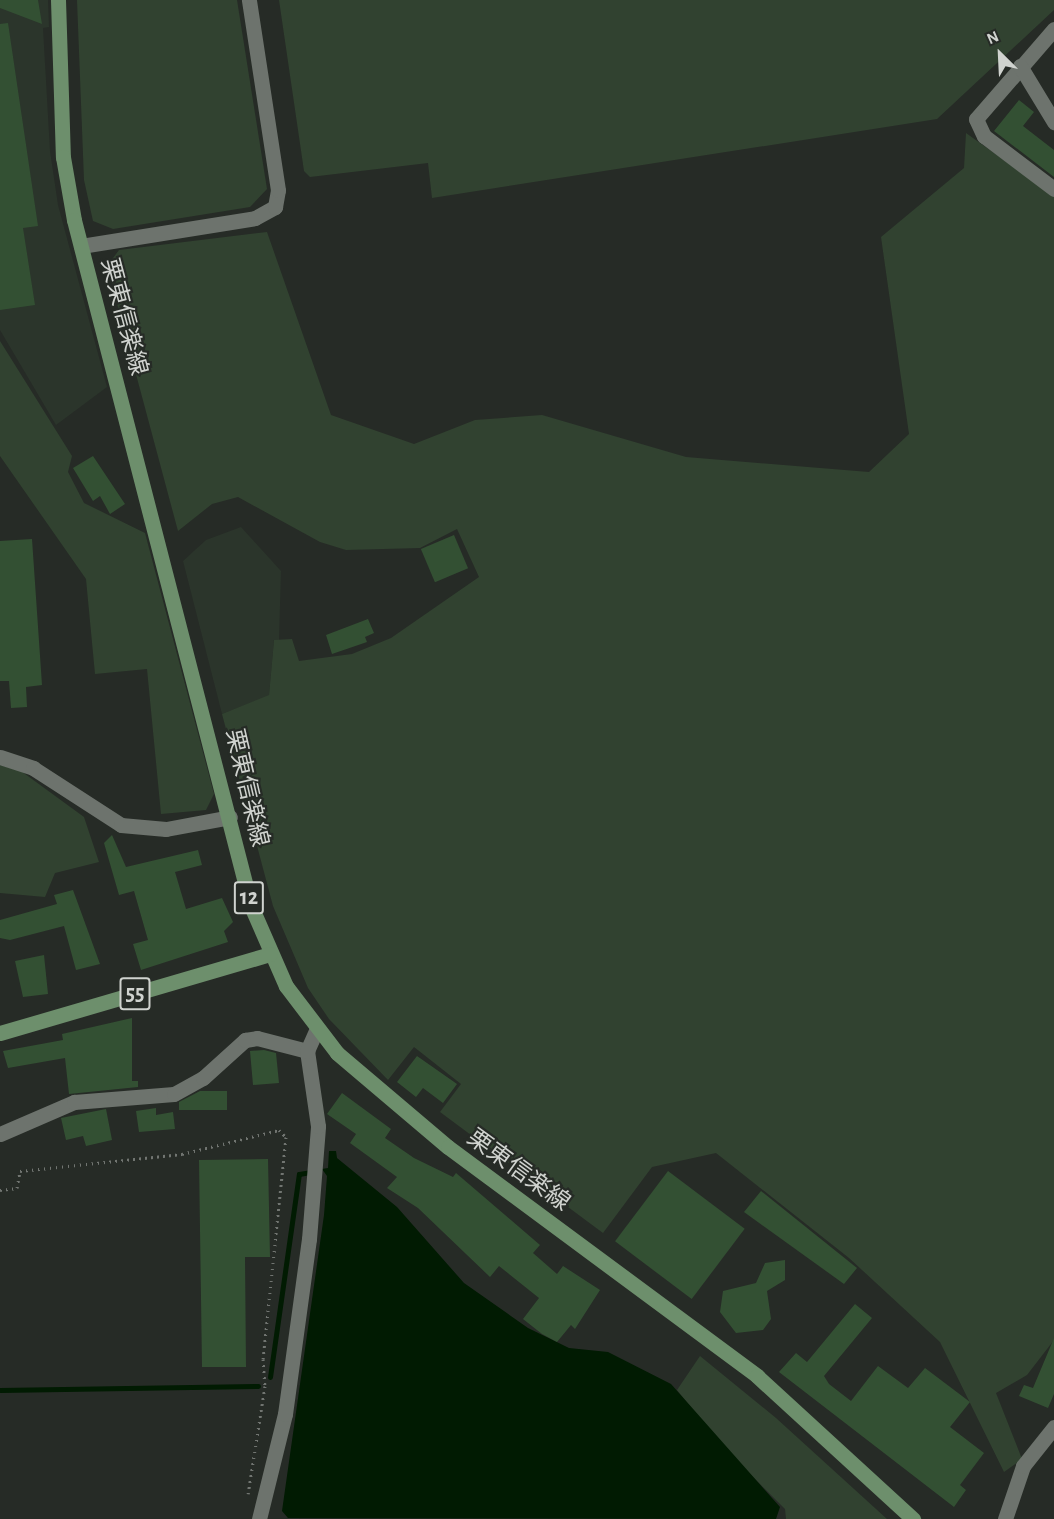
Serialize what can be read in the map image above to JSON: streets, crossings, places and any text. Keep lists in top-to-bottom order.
{
  "streets": {
    "main road": ["栗東信楽線", "12", "55"]
  },
  "crossings": [
    ["栗東信楽線", "55"]
  ],
  "north": "top left"
}
